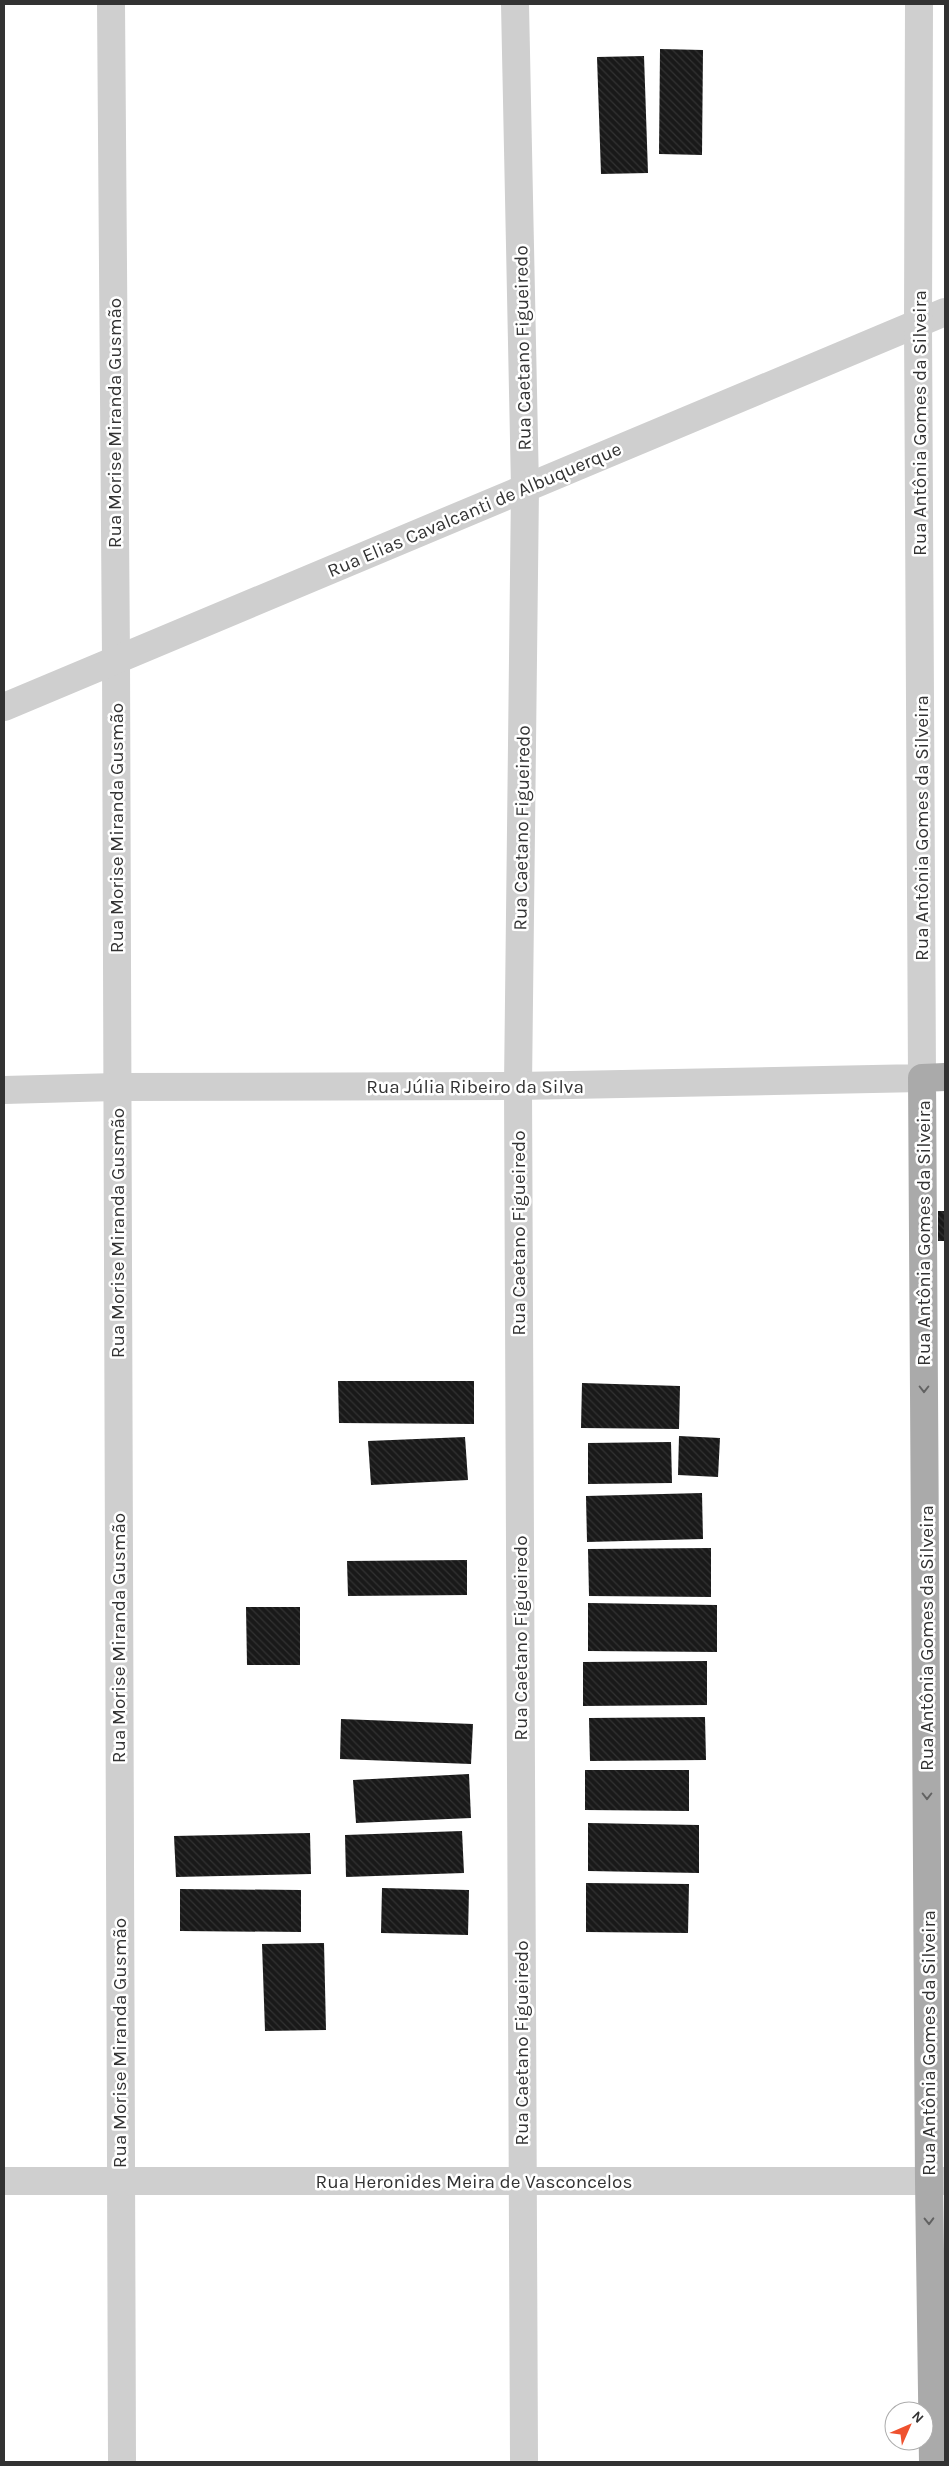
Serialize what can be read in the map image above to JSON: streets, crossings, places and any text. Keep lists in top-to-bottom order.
{
  "streets": {
    "main road": ["Rua Antônia Gomes da Silveira"],
    "street": [
      "Rua Caetano Figueiredo",
      "Rua Morise Miranda Gusmão",
      "Rua Elias Cavalcanti de Albuquerque",
      "Rua Júlia Ribeiro da Silva",
      "Rua Heronides Meira de Vasconcelos"
    ]
  },
  "crossings": [
    ["Rua Caetano Figueiredo", "Rua Elias Cavalcanti de Albuquerque"],
    ["Rua Caetano Figueiredo", "Rua Júlia Ribeiro da Silva"],
    ["Rua Caetano Figueiredo", "Rua Heronides Meira de Vasconcelos"],
    ["Rua Morise Miranda Gusmão", "Rua Elias Cavalcanti de Albuquerque"],
    ["Rua Morise Miranda Gusmão", "Rua Júlia Ribeiro da Silva"],
    ["Rua Morise Miranda Gusmão", "Rua Heronides Meira de Vasconcelos"],
    ["Rua Antônia Gomes da Silveira", "Rua Elias Cavalcanti de Albuquerque"],
    ["Rua Antônia Gomes da Silveira", "Rua Júlia Ribeiro da Silva"],
    ["Rua Antônia Gomes da Silveira", "Rua Heronides Meira de Vasconcelos"]
  ],
  "one_way": ["Rua Antônia Gomes da Silveira"],
  "north": "top right"
}
